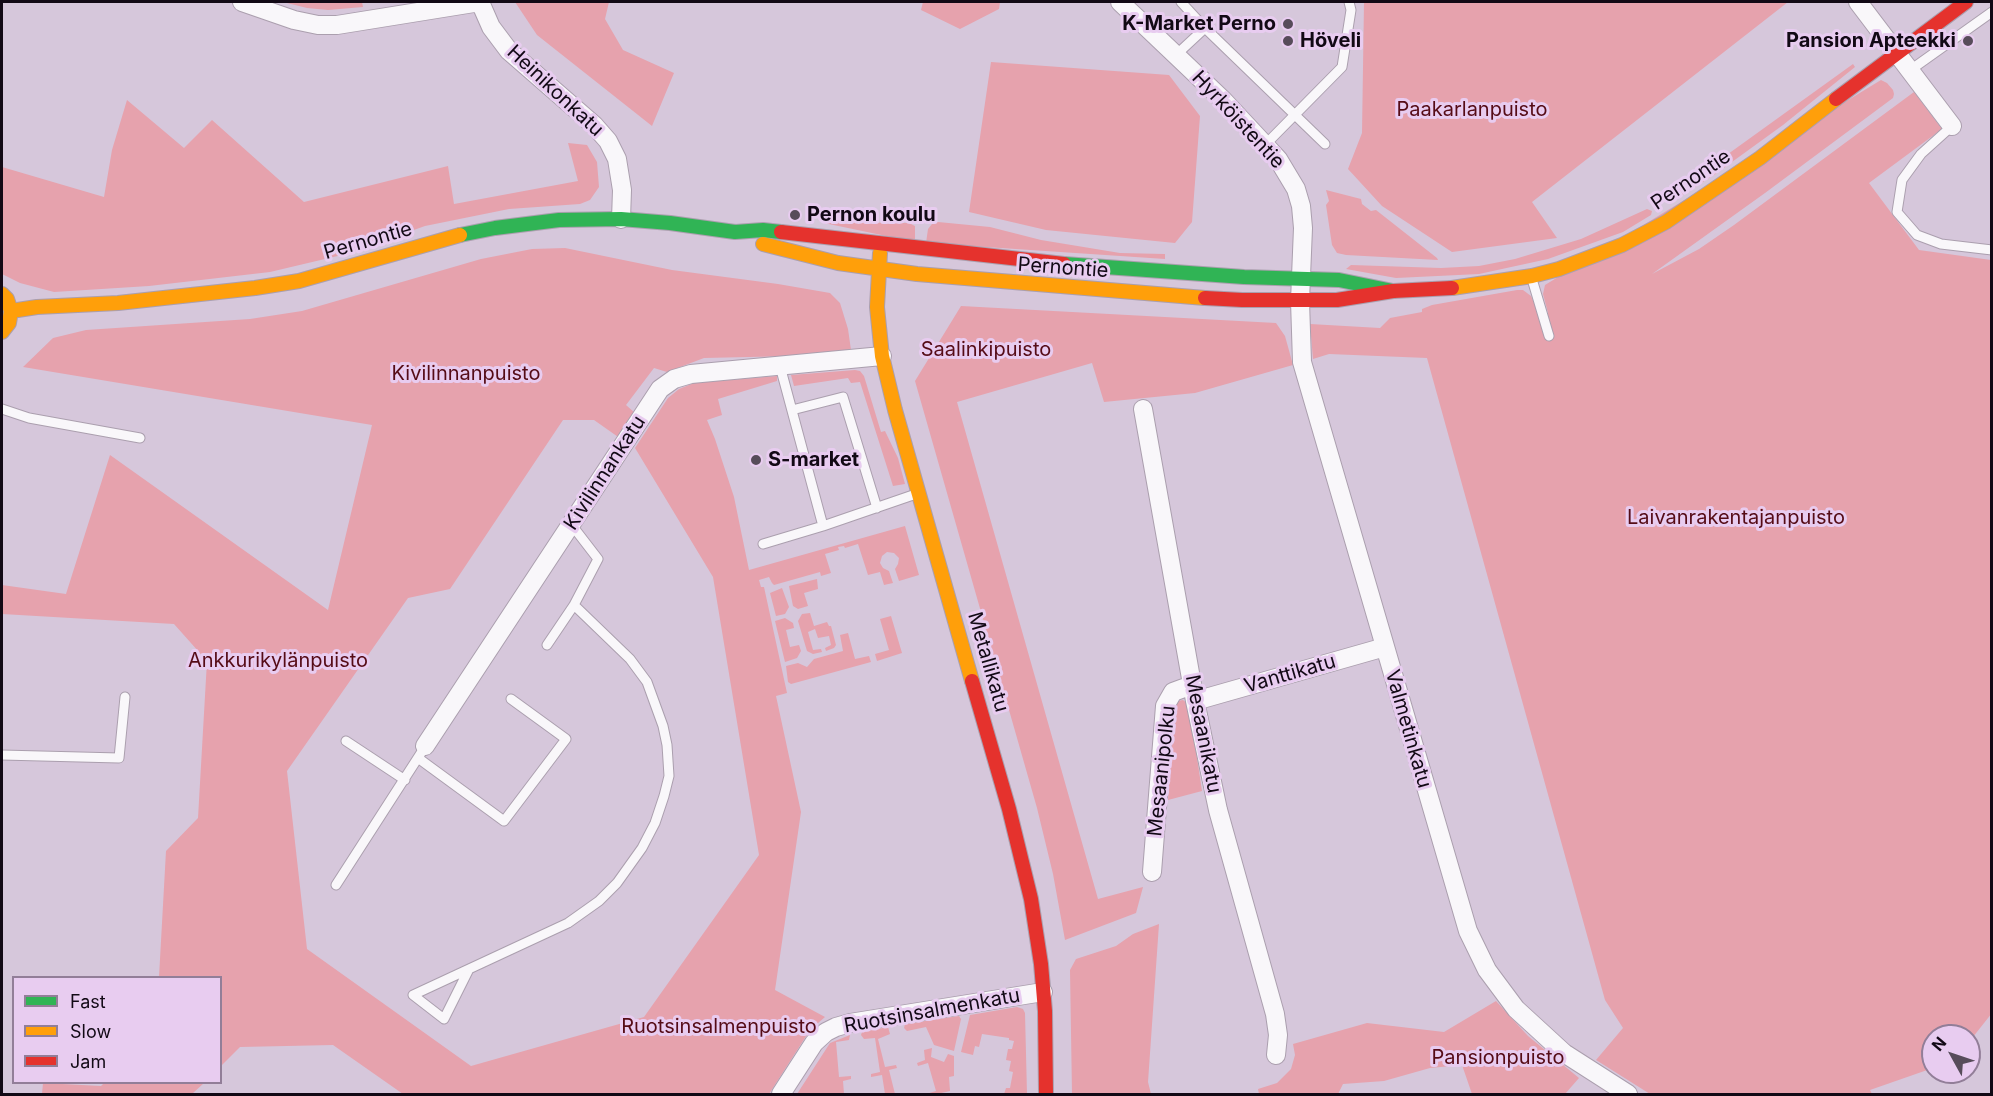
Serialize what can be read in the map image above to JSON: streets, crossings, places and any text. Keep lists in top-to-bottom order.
{
  "streets": {
    "street": [
      "Heinikonkatu",
      "Hyrköistentie",
      "Pernontie",
      "Kivilinnankatu",
      "Metallikatu",
      "Vanttikatu",
      "Valmetinkatu",
      "Mesaanikatu",
      "Mesaanipolku",
      "Ruotsinsalmenkatu"
    ]
  },
  "crossings": [
    ["Heinikonkatu", "Pernontie"],
    ["Hyrköistentie", "Pernontie"],
    ["Hyrköistentie", "Valmetinkatu"],
    ["Pernontie", "Metallikatu"],
    ["Pernontie", "Valmetinkatu"],
    ["Kivilinnankatu", "Metallikatu"],
    ["Metallikatu", "Ruotsinsalmenkatu"],
    ["Vanttikatu", "Valmetinkatu"],
    ["Vanttikatu", "Mesaanikatu"],
    ["Vanttikatu", "Mesaanipolku"],
    ["Mesaanikatu", "Mesaanipolku"]
  ],
  "parks": [
    "Paakarlanpuisto",
    "Saalinkipuisto",
    "Kivilinnanpuisto",
    "Laivanrakentajanpuisto",
    "Ankkurikylänpuisto",
    "Ruotsinsalmenpuisto",
    "Pansionpuisto"
  ],
  "places": [
    "K-Market Perno",
    "Höveli",
    "Pansion Apteekki",
    "Pernon koulu",
    "S-market"
  ],
  "legend": ["Fast", "Slow", "Jam"],
  "north": "top left"
}
